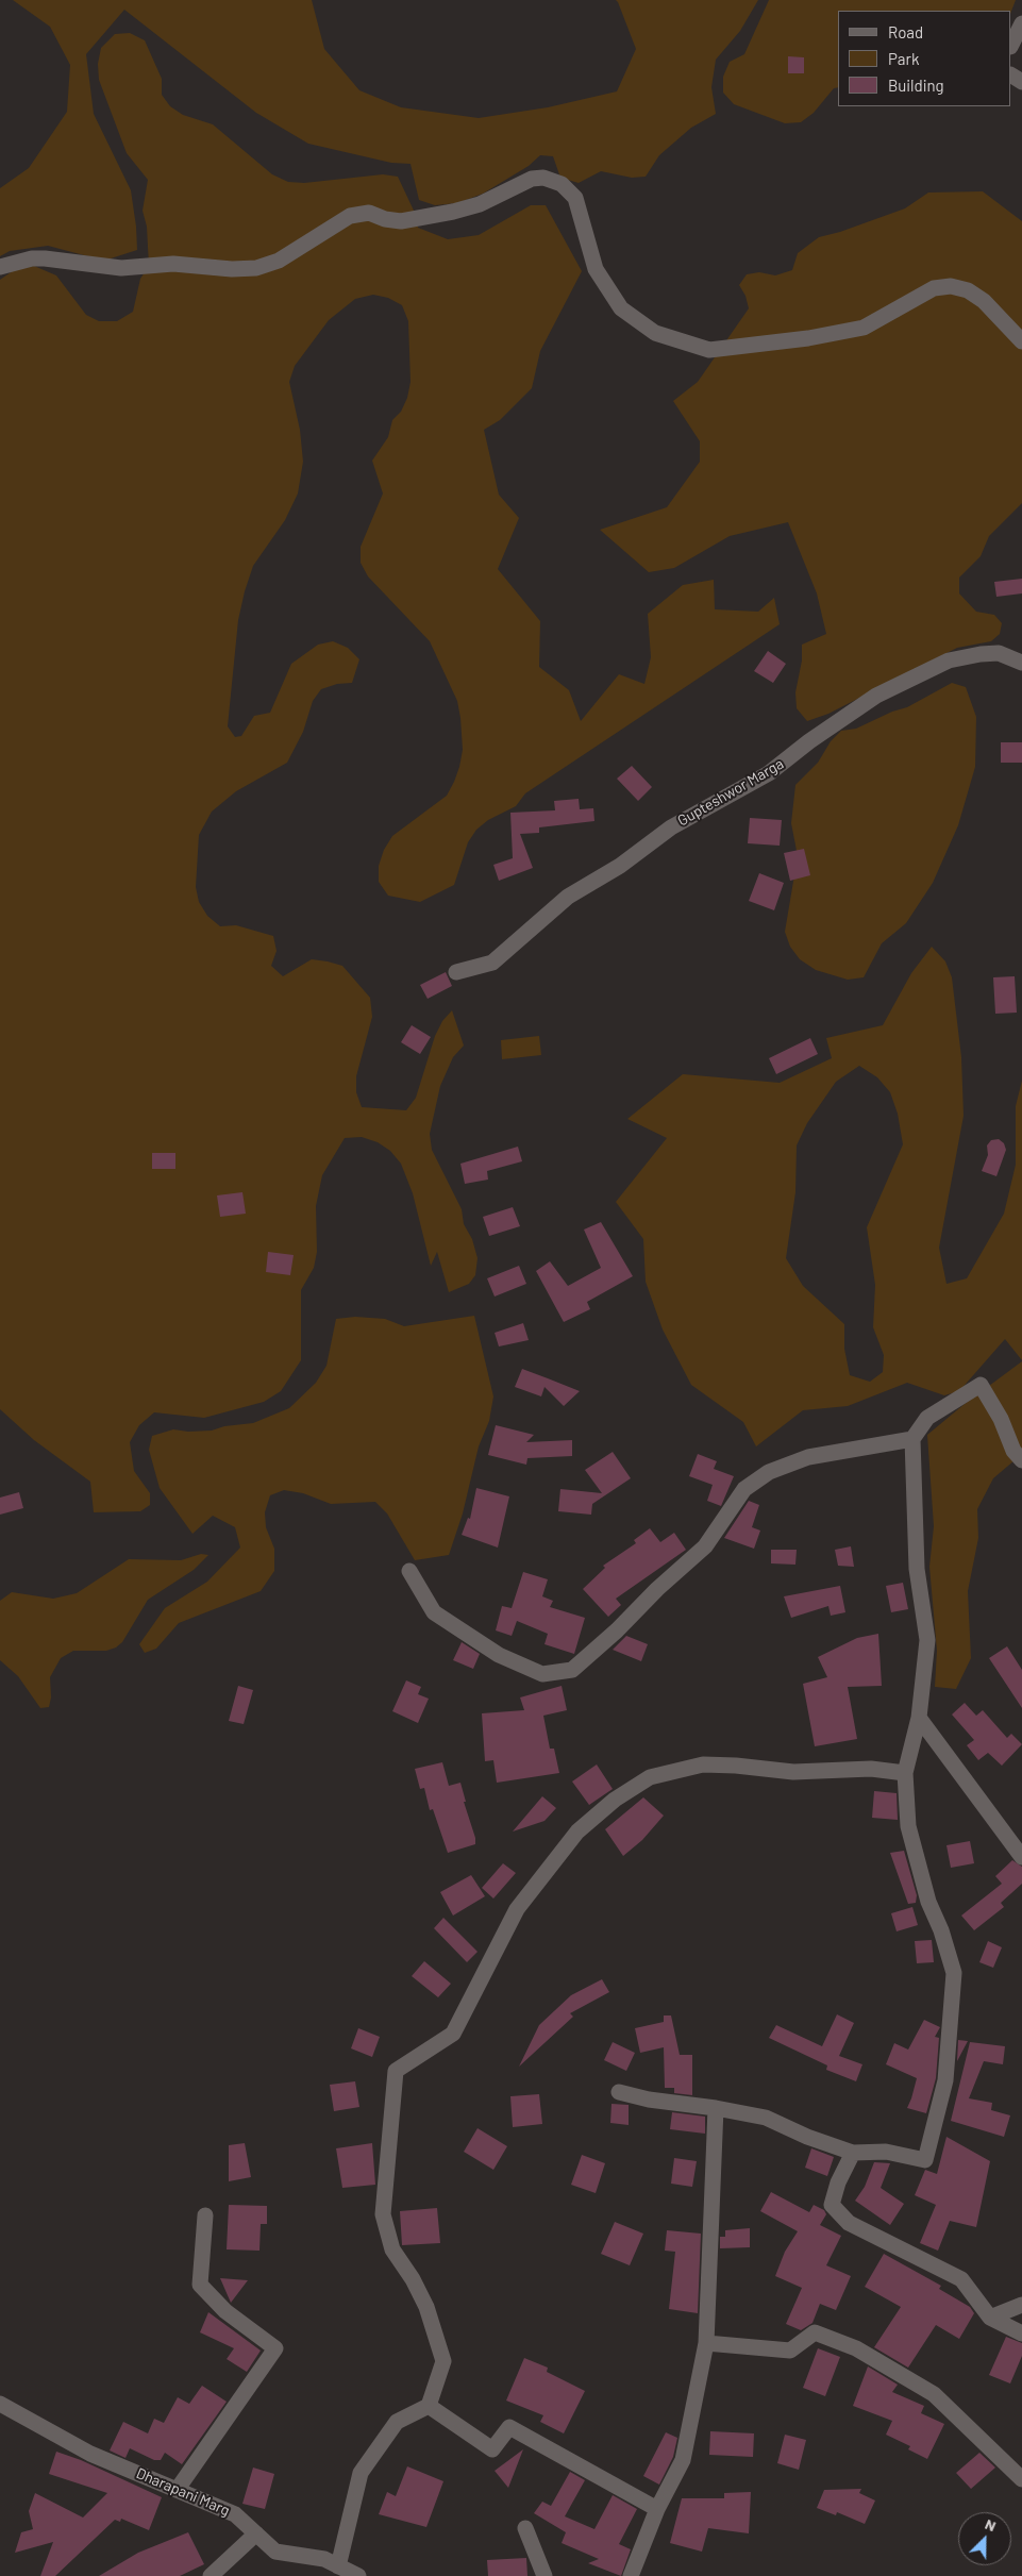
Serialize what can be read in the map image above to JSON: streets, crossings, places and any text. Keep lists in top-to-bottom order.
{
  "streets": {
    "street": ["Gupteshwor Marga", "Dharapani Marg"]
  },
  "legend": ["Road", "Park", "Building"],
  "north": "top right"
}
